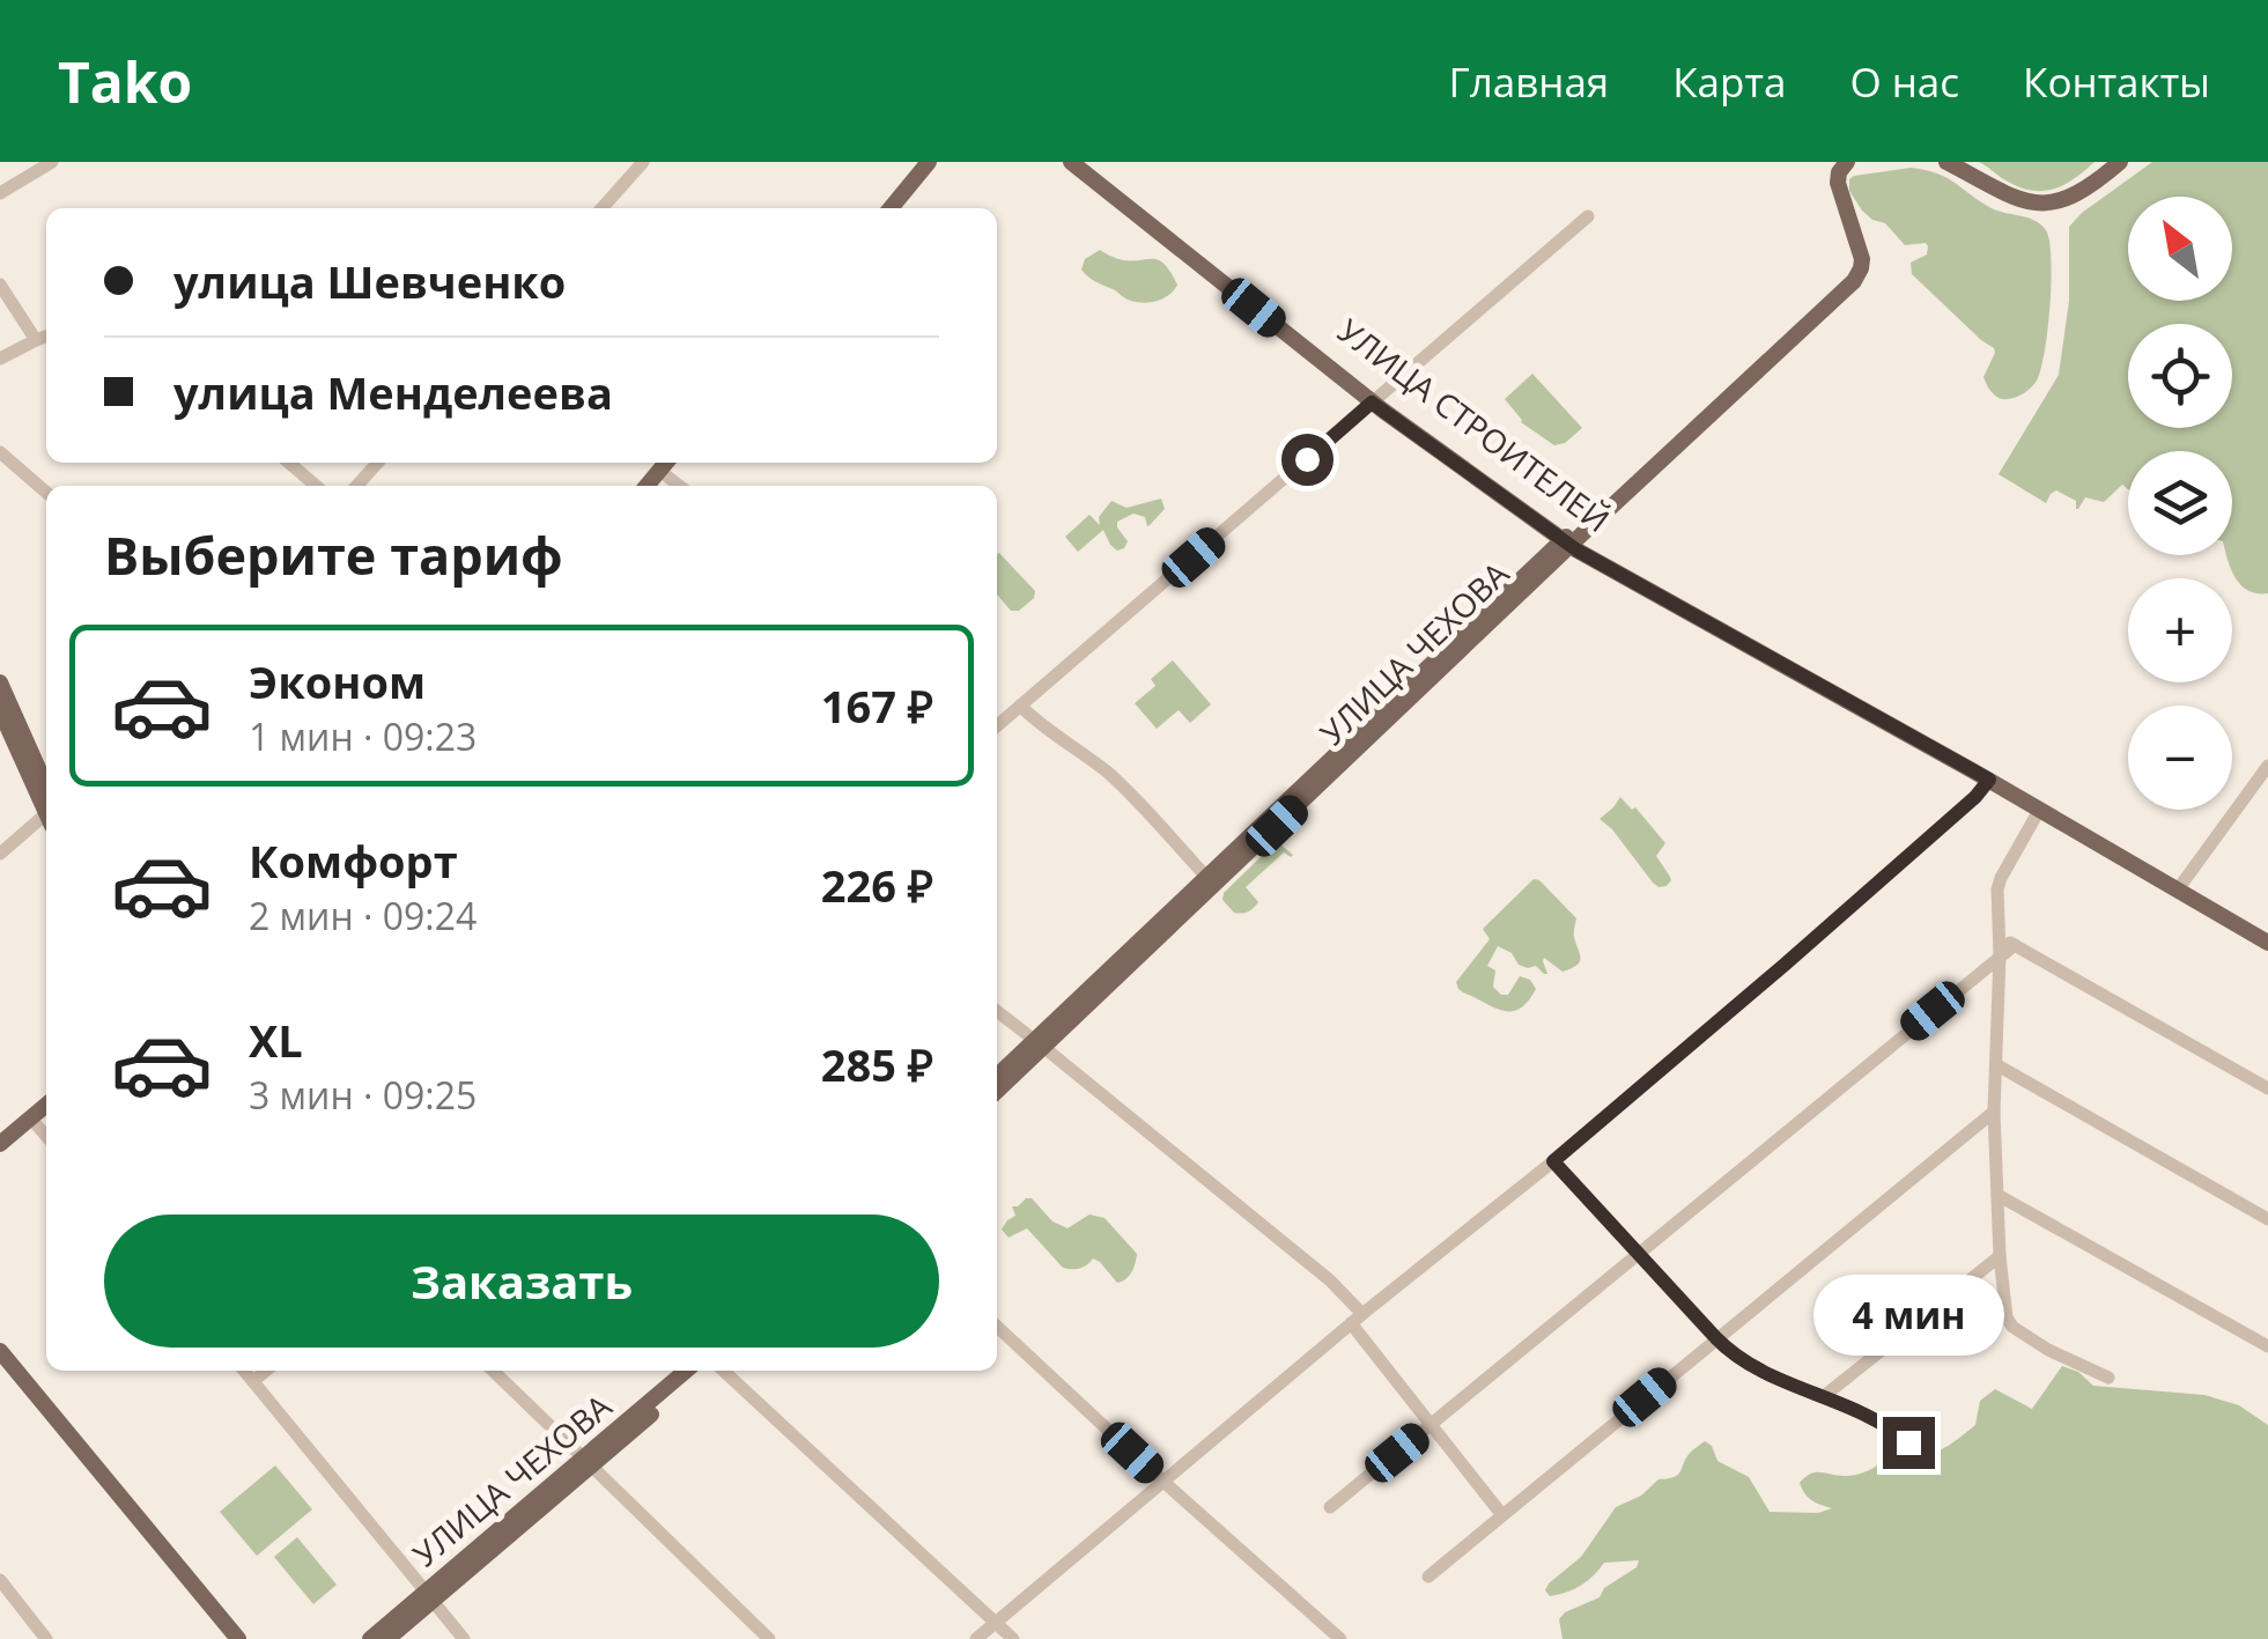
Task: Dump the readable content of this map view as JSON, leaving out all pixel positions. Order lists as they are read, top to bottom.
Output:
{
  "streets": {
    "main road": ["УЛИЦА СТРОИТЕЛЕЙ", "УЛИЦА ЧЕХОВА"]
  },
  "crossings": [
    ["УЛИЦА СТРОИТЕЛЕЙ", "УЛИЦА ЧЕХОВА"]
  ],
  "north": "top left",
  "page": {
    "header": "Tako",
    "nav": [
      "Главная",
      "Карта",
      "О нас",
      "Контакты"
    ],
    "map_buttons": ["+", "−"],
    "banner": ["улица Шевченко", "улица Менделеева"],
    "heading": "Выберите тариф",
    "list": [
      {
        "name": "Эконом",
        "note": "1 мин · 09:23",
        "value": "167 ₽"
      },
      {
        "name": "Комфорт",
        "note": "2 мин · 09:24",
        "value": "226 ₽"
      },
      {
        "name": "XL",
        "note": "3 мин · 09:25",
        "value": "285 ₽"
      }
    ],
    "buttons": "Заказать",
    "bubble": "4 мин"
  }
}
